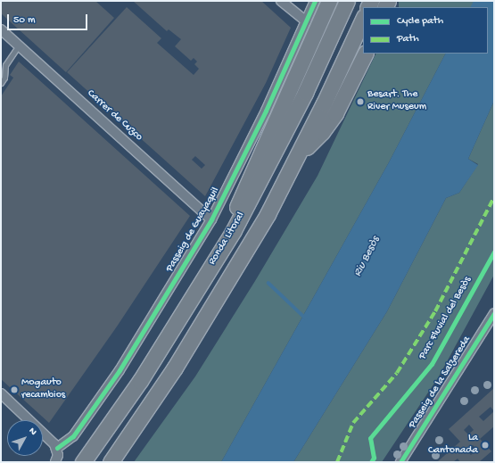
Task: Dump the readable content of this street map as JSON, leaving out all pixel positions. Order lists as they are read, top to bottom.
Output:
{
  "streets": {
    "highway": ["Ronda Litoral"],
    "street": ["Carrer de Cuzco", "Passeig de Guayaquil", "Passeig de la Salzereda"],
    "cycle path": ["Parc Fluvial del Besòs"]
  },
  "crossings": [
    ["Carrer de Cuzco", "Passeig de Guayaquil"]
  ],
  "water": ["Riu Besòs"],
  "places": ["Besart. The River Museum", "Mogauto recambios", "La Cantonada"],
  "legend": ["Cycle path", "Path"],
  "scale_bar": "50 m",
  "north": "top right"
}
